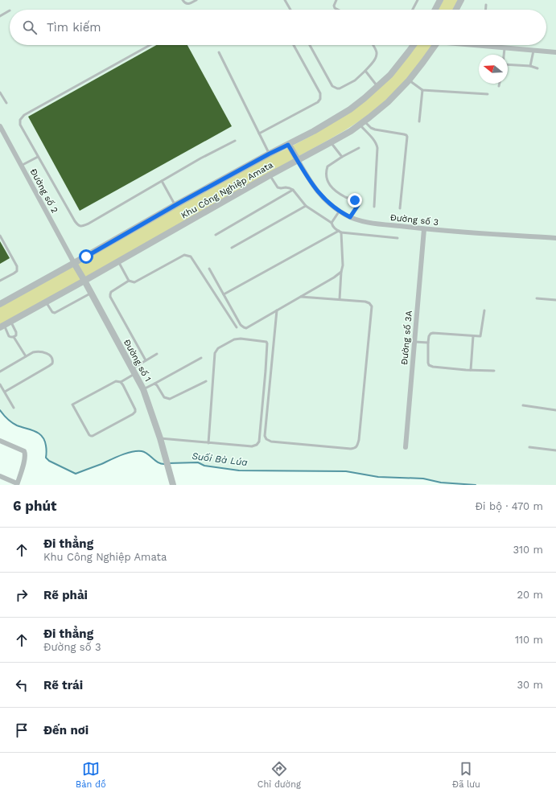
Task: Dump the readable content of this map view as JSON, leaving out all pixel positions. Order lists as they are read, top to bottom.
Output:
{
  "streets": {
    "street": [
      "Khu Công Nghiệp Amata",
      "Đường số 2",
      "Đường số 3",
      "Đường số 3A",
      "Đường số 1"
    ]
  },
  "crossings": [
    ["Khu Công Nghiệp Amata", "Đường số 2"],
    ["Khu Công Nghiệp Amata", "Đường số 3"],
    ["Khu Công Nghiệp Amata", "Đường số 1"],
    ["Đường số 2", "Đường số 1"],
    ["Đường số 3", "Đường số 3A"]
  ],
  "water": ["Suối Bà Lúa"],
  "north": "left",
  "page": {
    "search": "Tìm kiếm",
    "heading": ["6 phút", "Đi bộ · 470 m"],
    "list": [
      ["Đi thẳng", "Khu Công Nghiệp Amata", "310 m"],
      ["Rẽ phải", "20 m"],
      ["Đi thẳng", "Đường số 3", "110 m"],
      ["Rẽ trái", "30 m"],
      "Đến nơi"
    ],
    "nav": ["Bản đồ", "Chỉ đường", "Đã lưu"]
  }
}
